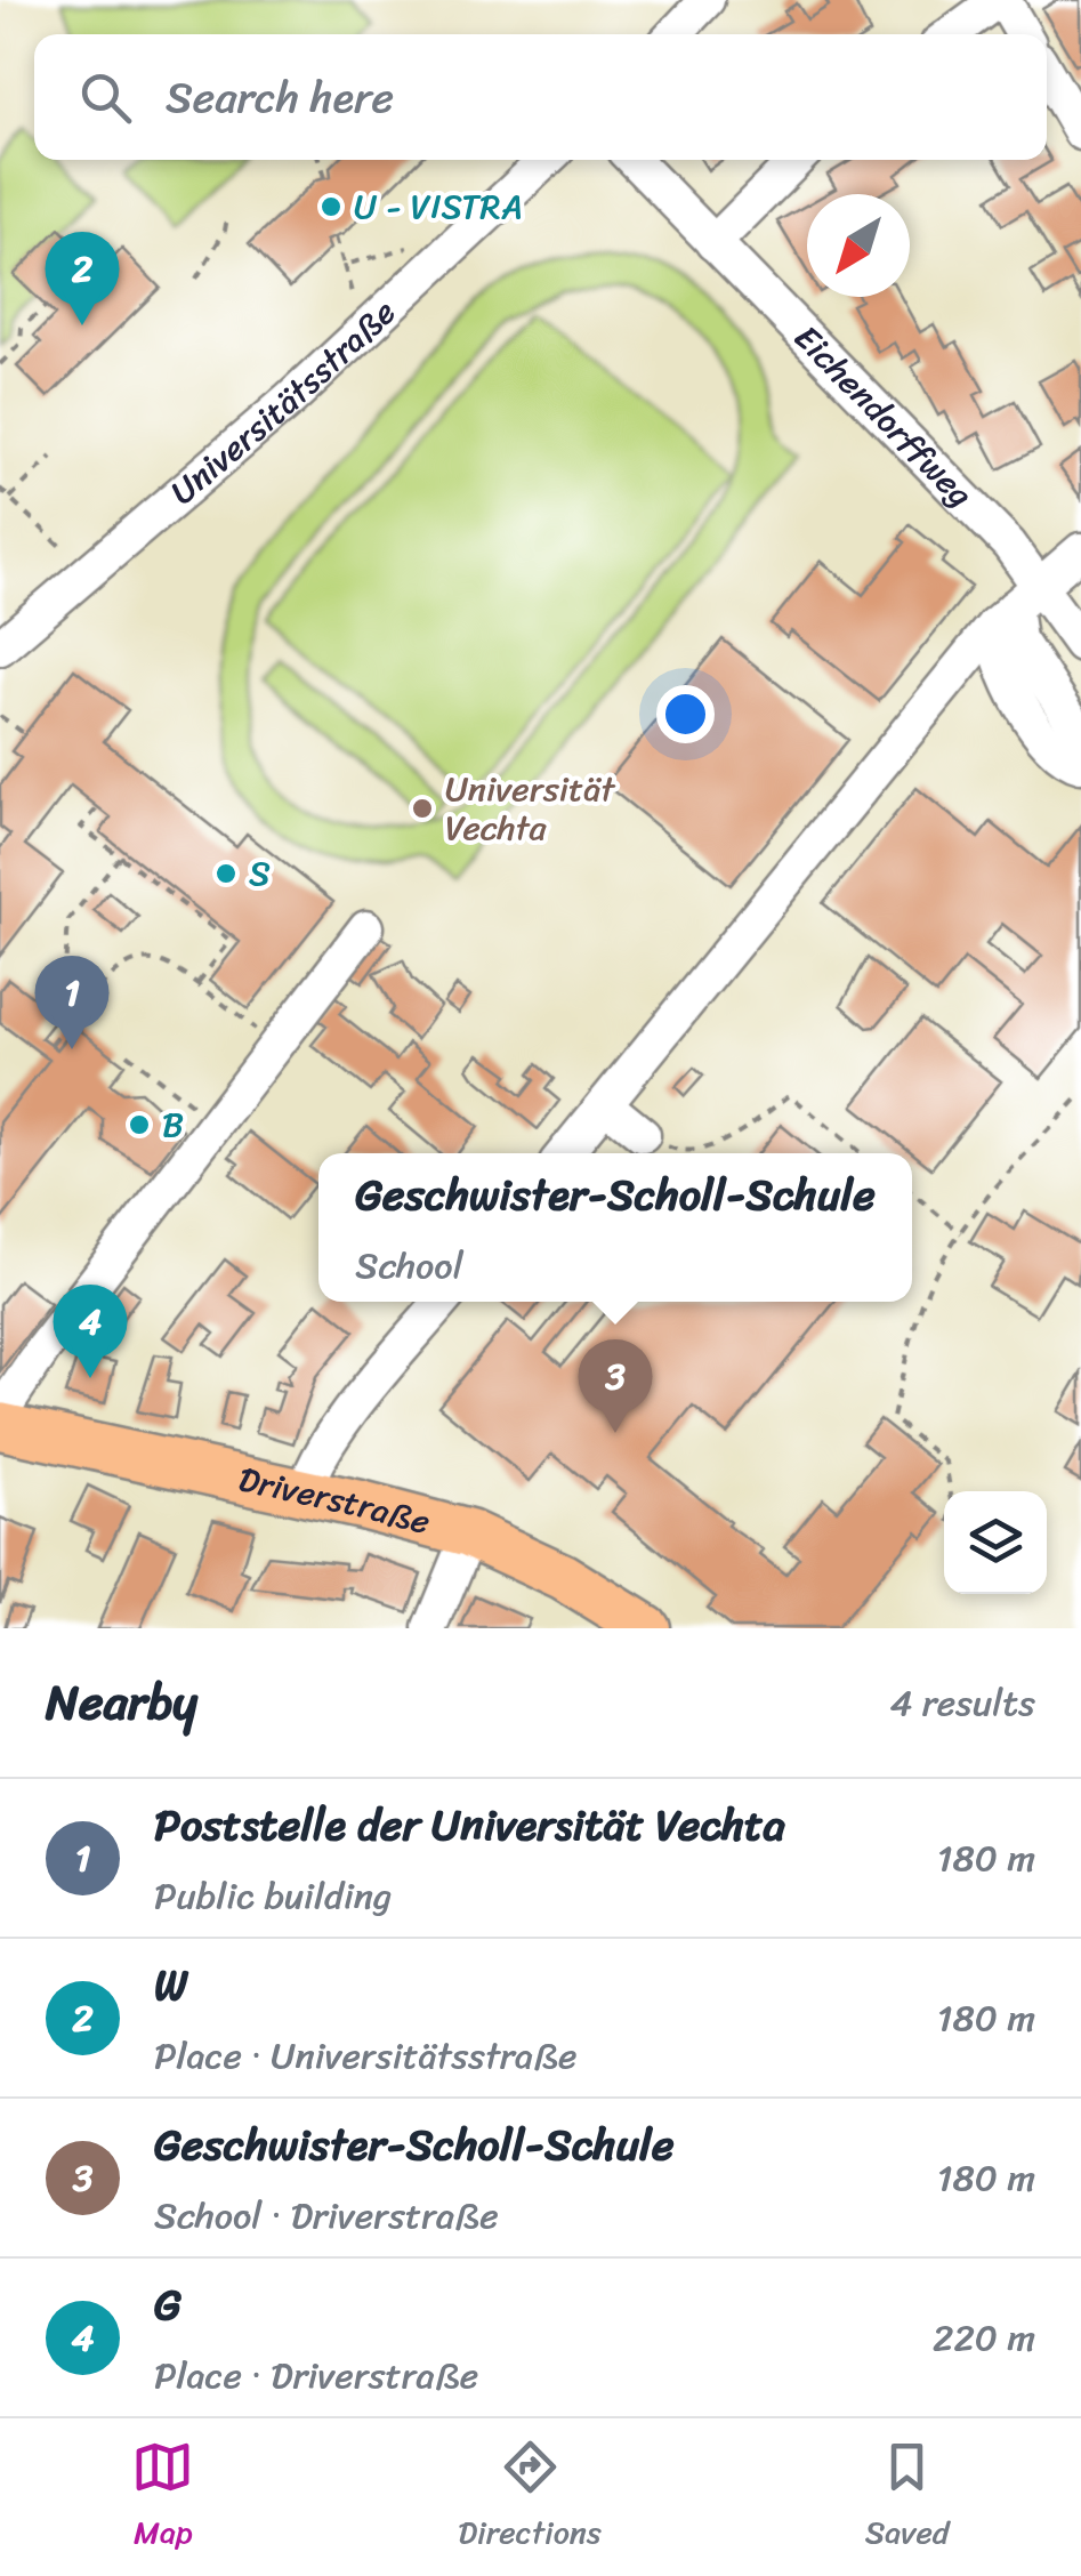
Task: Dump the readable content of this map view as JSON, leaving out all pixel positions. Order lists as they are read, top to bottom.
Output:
{
  "streets": {
    "main road": ["Driverstraße"],
    "street": ["Universitätsstraße", "Eichendorffweg"]
  },
  "places": [
    "U - VISTRA",
    "Universität Vechta",
    "S",
    "B"
  ],
  "north": "bottom left",
  "page": {
    "search": "Search here",
    "pins": [
      "2",
      "1",
      "4",
      "3"
    ],
    "popup": ["Geschwister-Scholl-Schule", "School"],
    "heading": ["Nearby", "4 results"],
    "list": [
      {
        "mark": "1",
        "name": "Poststelle der Universität Vechta",
        "note": "Public building",
        "value": "180 m"
      },
      {
        "mark": "2",
        "name": "W",
        "note": "Place · Universitätsstraße",
        "value": "180 m"
      },
      {
        "mark": "3",
        "name": "Geschwister-Scholl-Schule",
        "note": "School · Driverstraße",
        "value": "180 m"
      },
      {
        "mark": "4",
        "name": "G",
        "note": "Place · Driverstraße",
        "value": "220 m"
      }
    ],
    "nav": ["Map", "Directions", "Saved"]
  }
}
